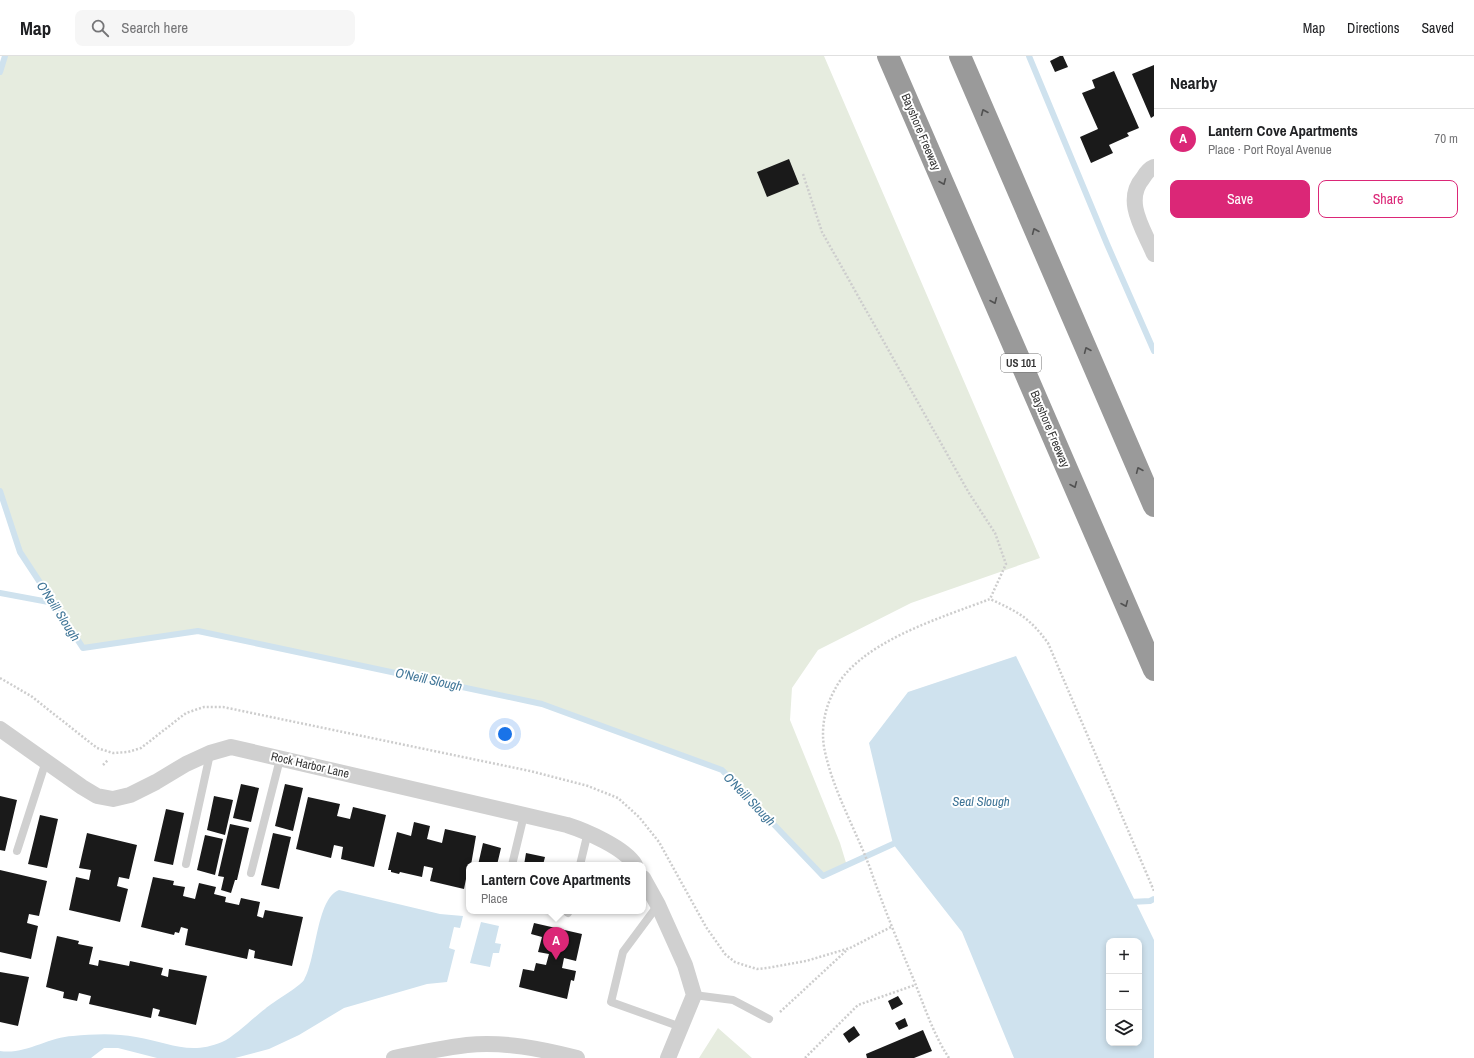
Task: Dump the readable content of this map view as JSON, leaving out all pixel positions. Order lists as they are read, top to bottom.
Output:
{
  "streets": {
    "highway": ["Bayshore Freeway", "US 101"],
    "street": ["Rock Harbor Lane"]
  },
  "water": ["O'Neill Slough", "Seal Slough"],
  "page": {
    "header": "Map",
    "search": "Search here",
    "nav": ["Map", "Directions", "Saved"],
    "heading": "Nearby",
    "list": [
      {
        "mark": "A",
        "name": "Lantern Cove Apartments",
        "note": "Place · Port Royal Avenue",
        "value": "70 m"
      }
    ],
    "buttons": ["Save", "Share"],
    "popup": ["Lantern Cove Apartments", "Place"],
    "pins": "A",
    "map_buttons": ["+", "−"]
  }
}
